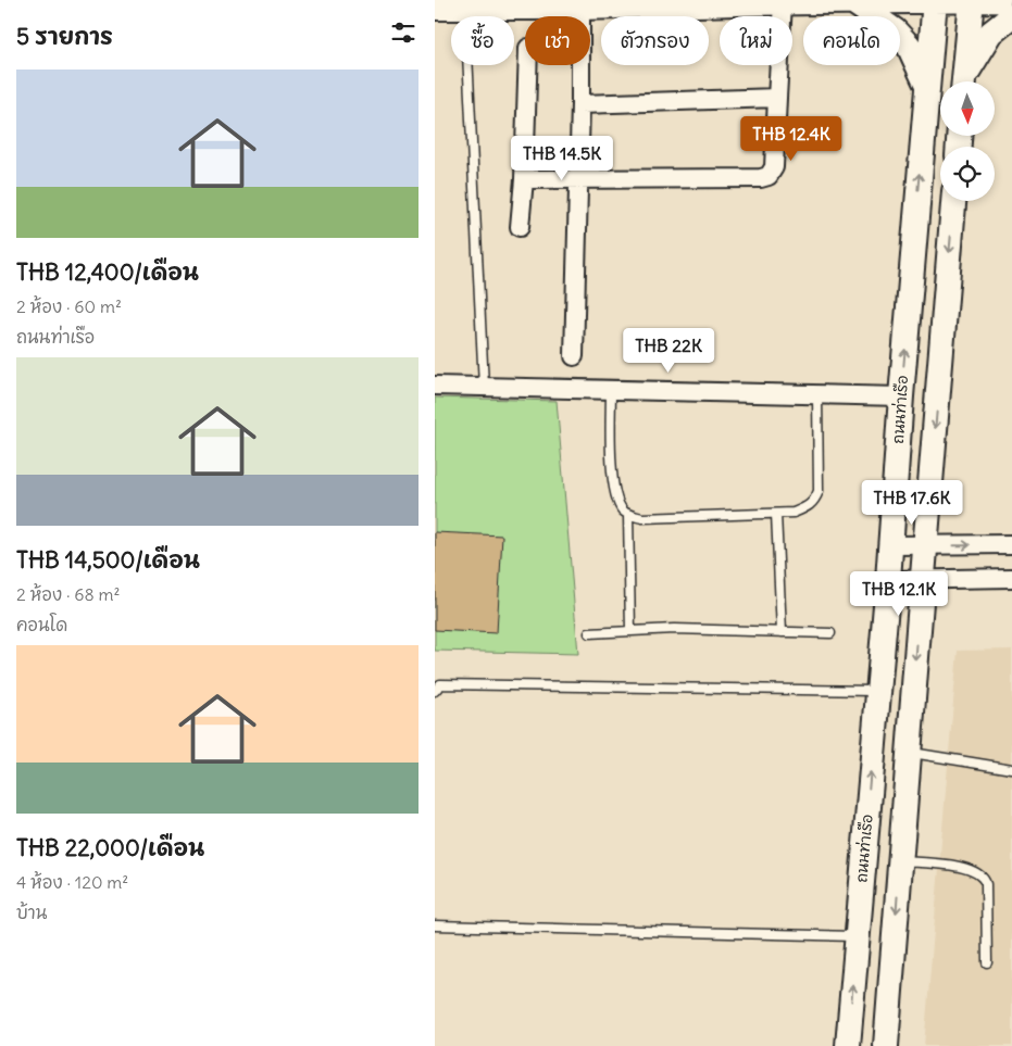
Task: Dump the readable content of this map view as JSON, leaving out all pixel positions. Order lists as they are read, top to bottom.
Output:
{
  "streets": {
    "street": ["ถนนท่าเรือ"]
  },
  "north": "bottom",
  "page": {
    "heading": "5 รายการ",
    "chip": [
      "ซื้อ",
      "เช่า",
      "ตัวกรอง",
      "ใหม่",
      "คอนโด"
    ],
    "list": [
      {
        "name": "THB 12,400/เดือน",
        "note": "2 ห้อง · 60 m² · ถนนท่าเรือ"
      },
      {
        "name": "THB 14,500/เดือน",
        "note": "2 ห้อง · 68 m² · คอนโด"
      },
      {
        "name": "THB 22,000/เดือน",
        "note": "4 ห้อง · 120 m² · บ้าน"
      }
    ],
    "price": [
      "THB 12.4K",
      "THB 14.5K",
      "THB 22K",
      "THB 17.6K",
      "THB 12.1K"
    ]
  }
}
